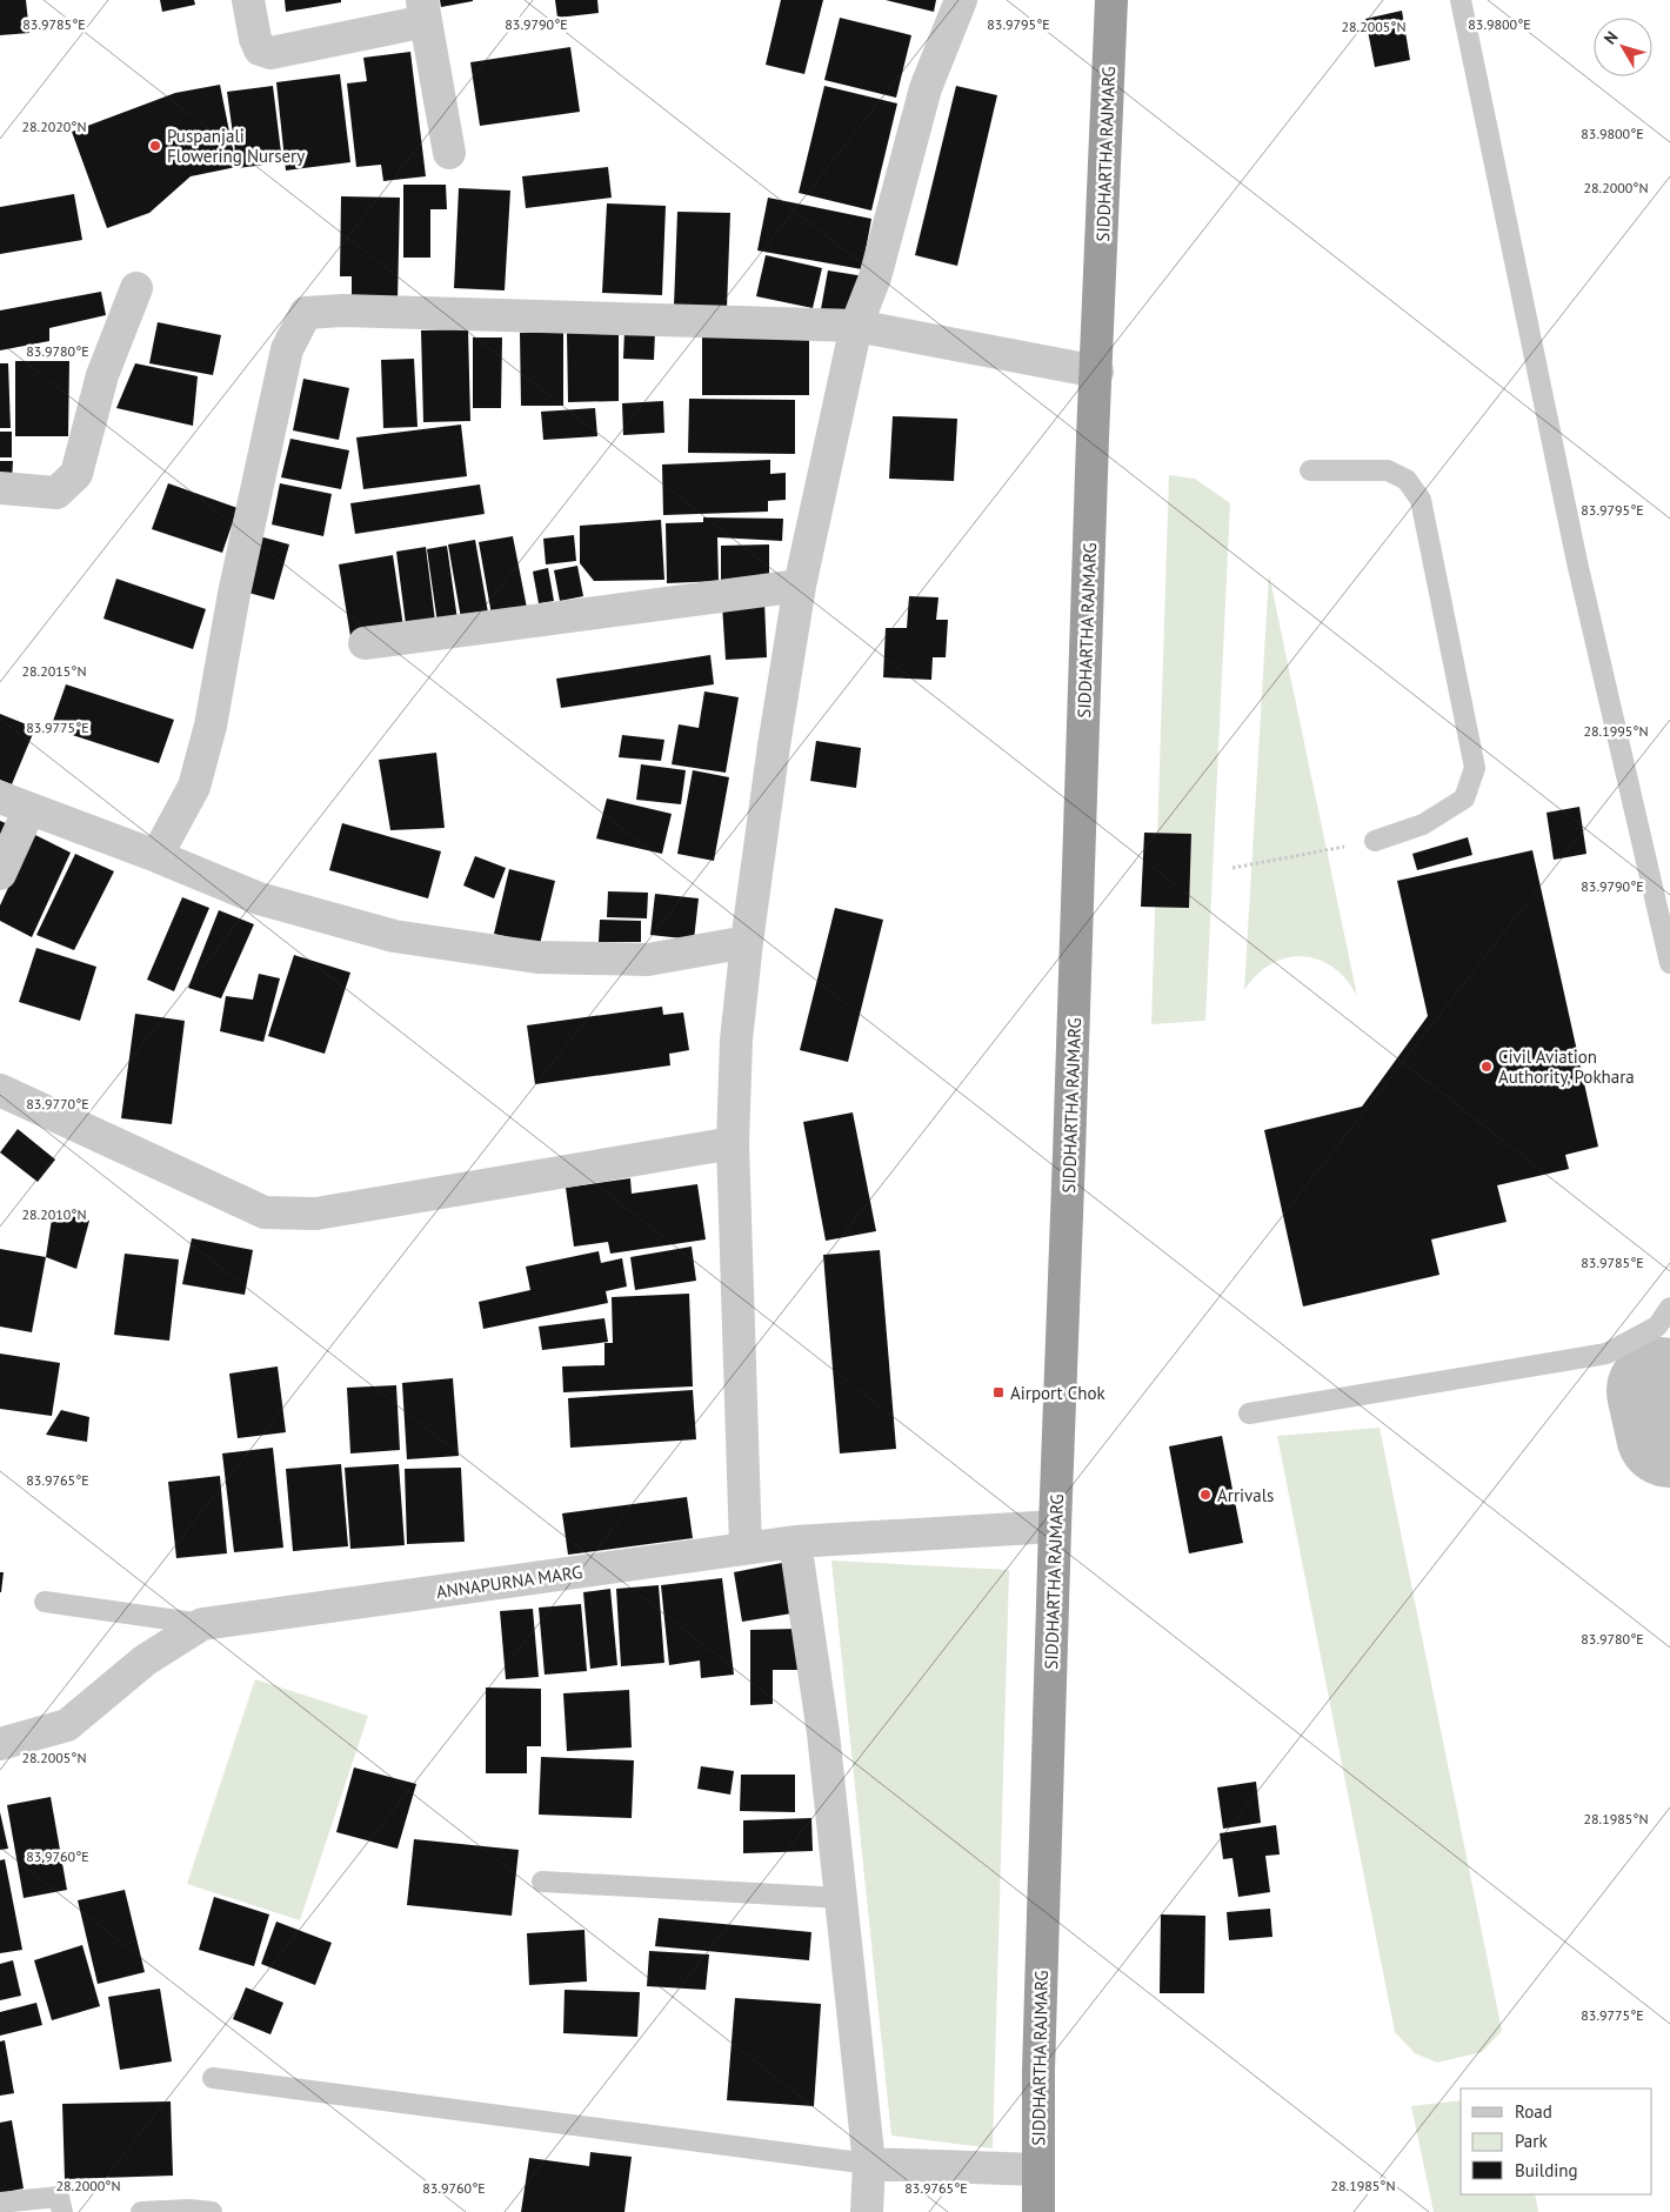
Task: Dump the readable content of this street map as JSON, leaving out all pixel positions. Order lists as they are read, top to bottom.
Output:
{
  "streets": {
    "highway": ["SIDDHARTHA RAJMARG"],
    "street": ["ANNAPURNA MARG"]
  },
  "crossings": [
    ["SIDDHARTHA RAJMARG", "ANNAPURNA MARG"]
  ],
  "places": {
    "other": ["Puspanjali Flowering Nursery", "Civil Aviation Authority, Pokhara", "Arrivals"],
    "transit": ["Airport Chok"]
  },
  "legend": ["Road", "Park", "Building"],
  "north": "top left",
  "coordinates": [
    "83.9790°E",
    "83.9795°E",
    "83.9785°E",
    "83.9800°E",
    "28.2005°N",
    "28.2020°N",
    "28.2000°N",
    "83.9780°E",
    "28.2015°N",
    "83.9775°E",
    "28.1995°N",
    "83.9770°E",
    "28.2010°N",
    "83.9765°E",
    "28.1985°N",
    "83.9760°E"
  ]
}
